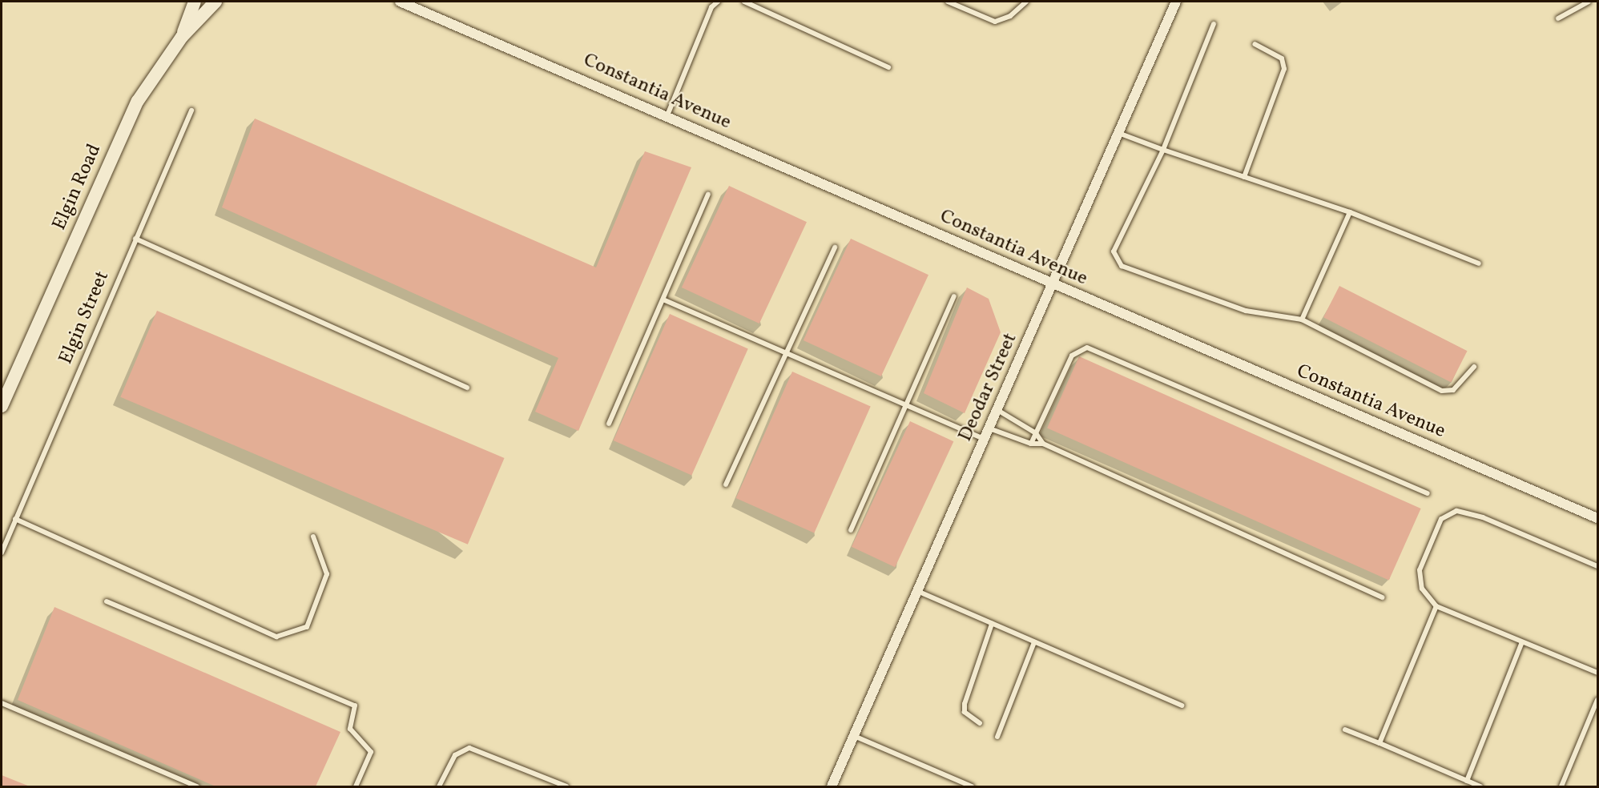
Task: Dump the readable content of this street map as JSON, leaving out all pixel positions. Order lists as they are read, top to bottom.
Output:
{
  "streets": {
    "street": ["Constantia Avenue", "Elgin Road", "Deodar Street"],
    "lane": ["Elgin Street"]
  },
  "crossings": [
    ["Constantia Avenue", "Deodar Street"]
  ]
}
